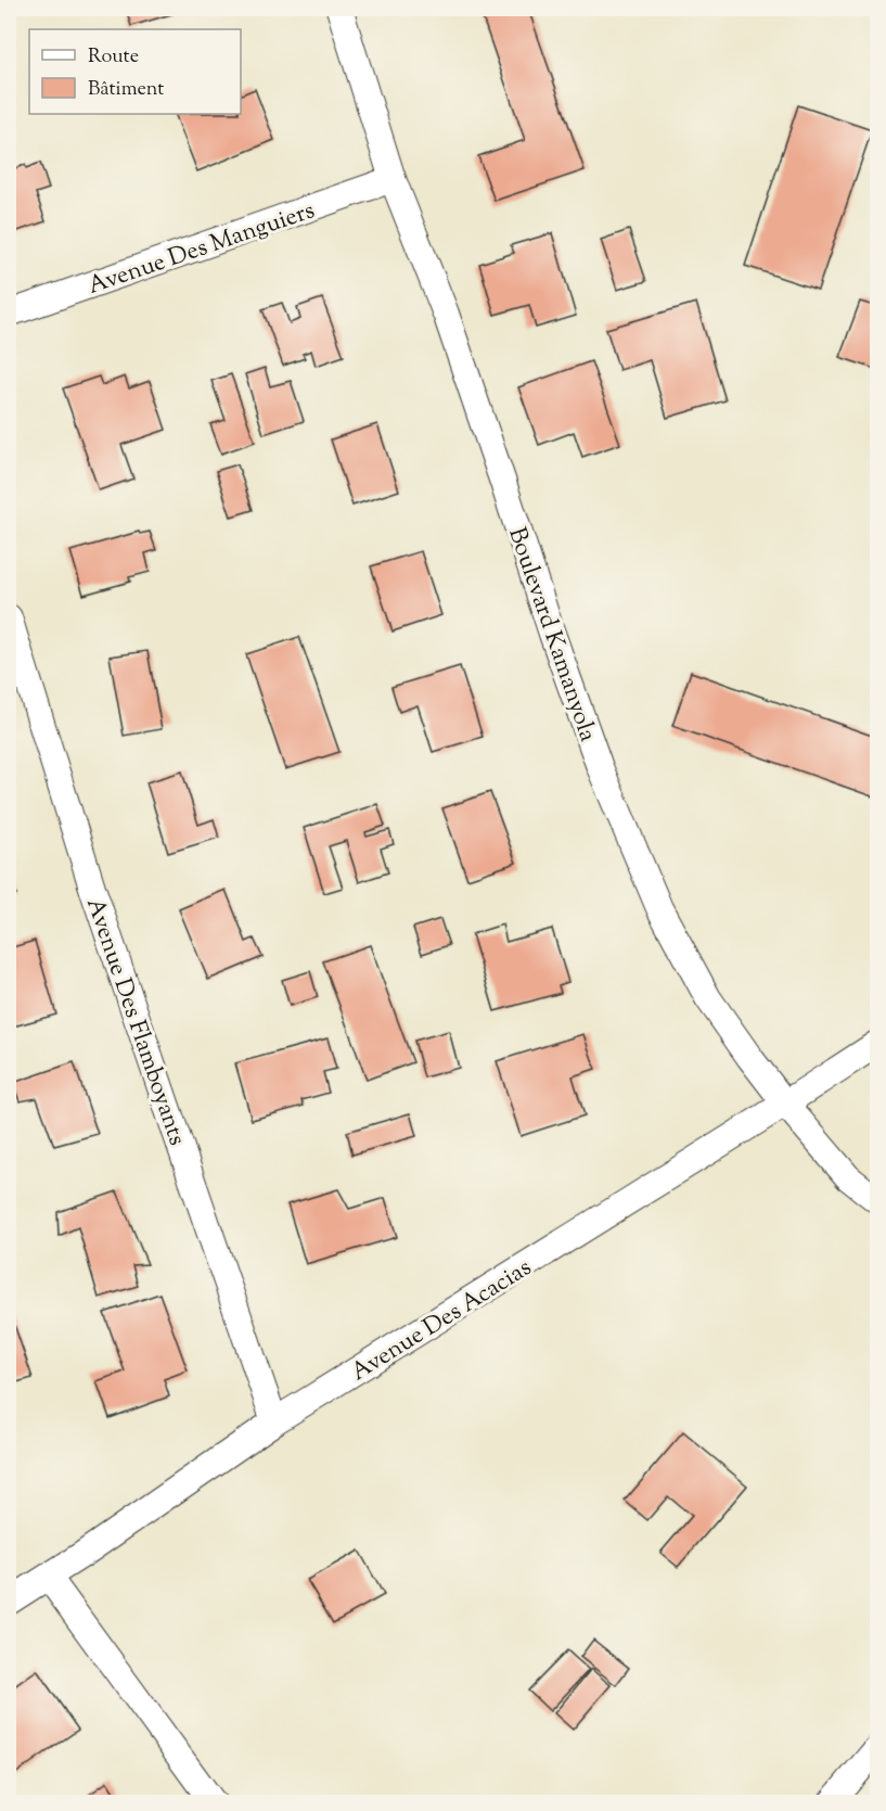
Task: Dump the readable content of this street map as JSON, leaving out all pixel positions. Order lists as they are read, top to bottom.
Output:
{
  "streets": {
    "street": [
      "Avenue Des Manguiers",
      "Boulevard Kamanyola",
      "Avenue Des Flamboyants",
      "Avenue Des Acacias"
    ]
  },
  "crossings": [
    ["Avenue Des Manguiers", "Boulevard Kamanyola"],
    ["Boulevard Kamanyola", "Avenue Des Acacias"],
    ["Avenue Des Flamboyants", "Avenue Des Acacias"]
  ],
  "legend": ["Route", "Bâtiment"]
}
